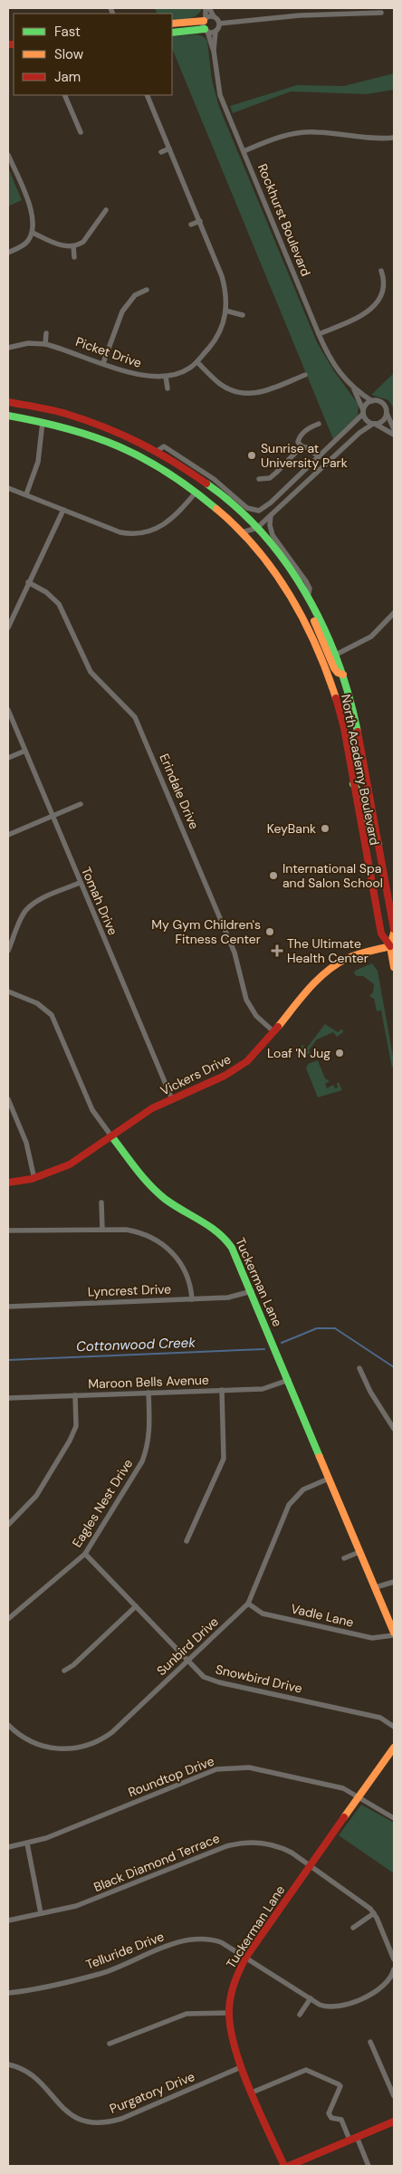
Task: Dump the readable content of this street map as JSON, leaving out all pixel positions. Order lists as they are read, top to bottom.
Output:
{
  "streets": {
    "main road": ["North Academy Boulevard", "Vickers Drive", "Tuckerman Lane"],
    "street": [
      "Rockhurst Boulevard",
      "Picket Drive",
      "Erindale Drive",
      "Tomah Drive",
      "Lyncrest Drive",
      "Maroon Bells Avenue",
      "Eagles Nest Drive",
      "Vadle Lane",
      "Sunbird Drive",
      "Snowbird Drive",
      "Roundtop Drive",
      "Black Diamond Terrace",
      "Telluride Drive",
      "Purgatory Drive"
    ]
  },
  "crossings": [
    ["North Academy Boulevard", "Vickers Drive"],
    ["Erindale Drive", "Vickers Drive"],
    ["Tomah Drive", "Vickers Drive"],
    ["Vickers Drive", "Tuckerman Lane"],
    ["Tuckerman Lane", "Lyncrest Drive"],
    ["Tuckerman Lane", "Maroon Bells Avenue"],
    ["Tuckerman Lane", "Vadle Lane"],
    ["Tuckerman Lane", "Sunbird Drive"],
    ["Tuckerman Lane", "Roundtop Drive"],
    ["Tuckerman Lane", "Black Diamond Terrace"],
    ["Tuckerman Lane", "Telluride Drive"],
    ["Tuckerman Lane", "Purgatory Drive"],
    ["Maroon Bells Avenue", "Eagles Nest Drive"],
    ["Eagles Nest Drive", "Snowbird Drive"],
    ["Vadle Lane", "Sunbird Drive"],
    ["Sunbird Drive", "Snowbird Drive"]
  ],
  "water": ["Cottonwood Creek"],
  "places": {
    "other": [
      "Sunrise at University Park",
      "KeyBank",
      "International Spa and Salon School",
      "My Gym Children's Fitness Center",
      "Loaf 'N Jug"
    ],
    "health": ["The Ultimate Health Center"]
  },
  "legend": ["Fast", "Slow", "Jam"]
}
